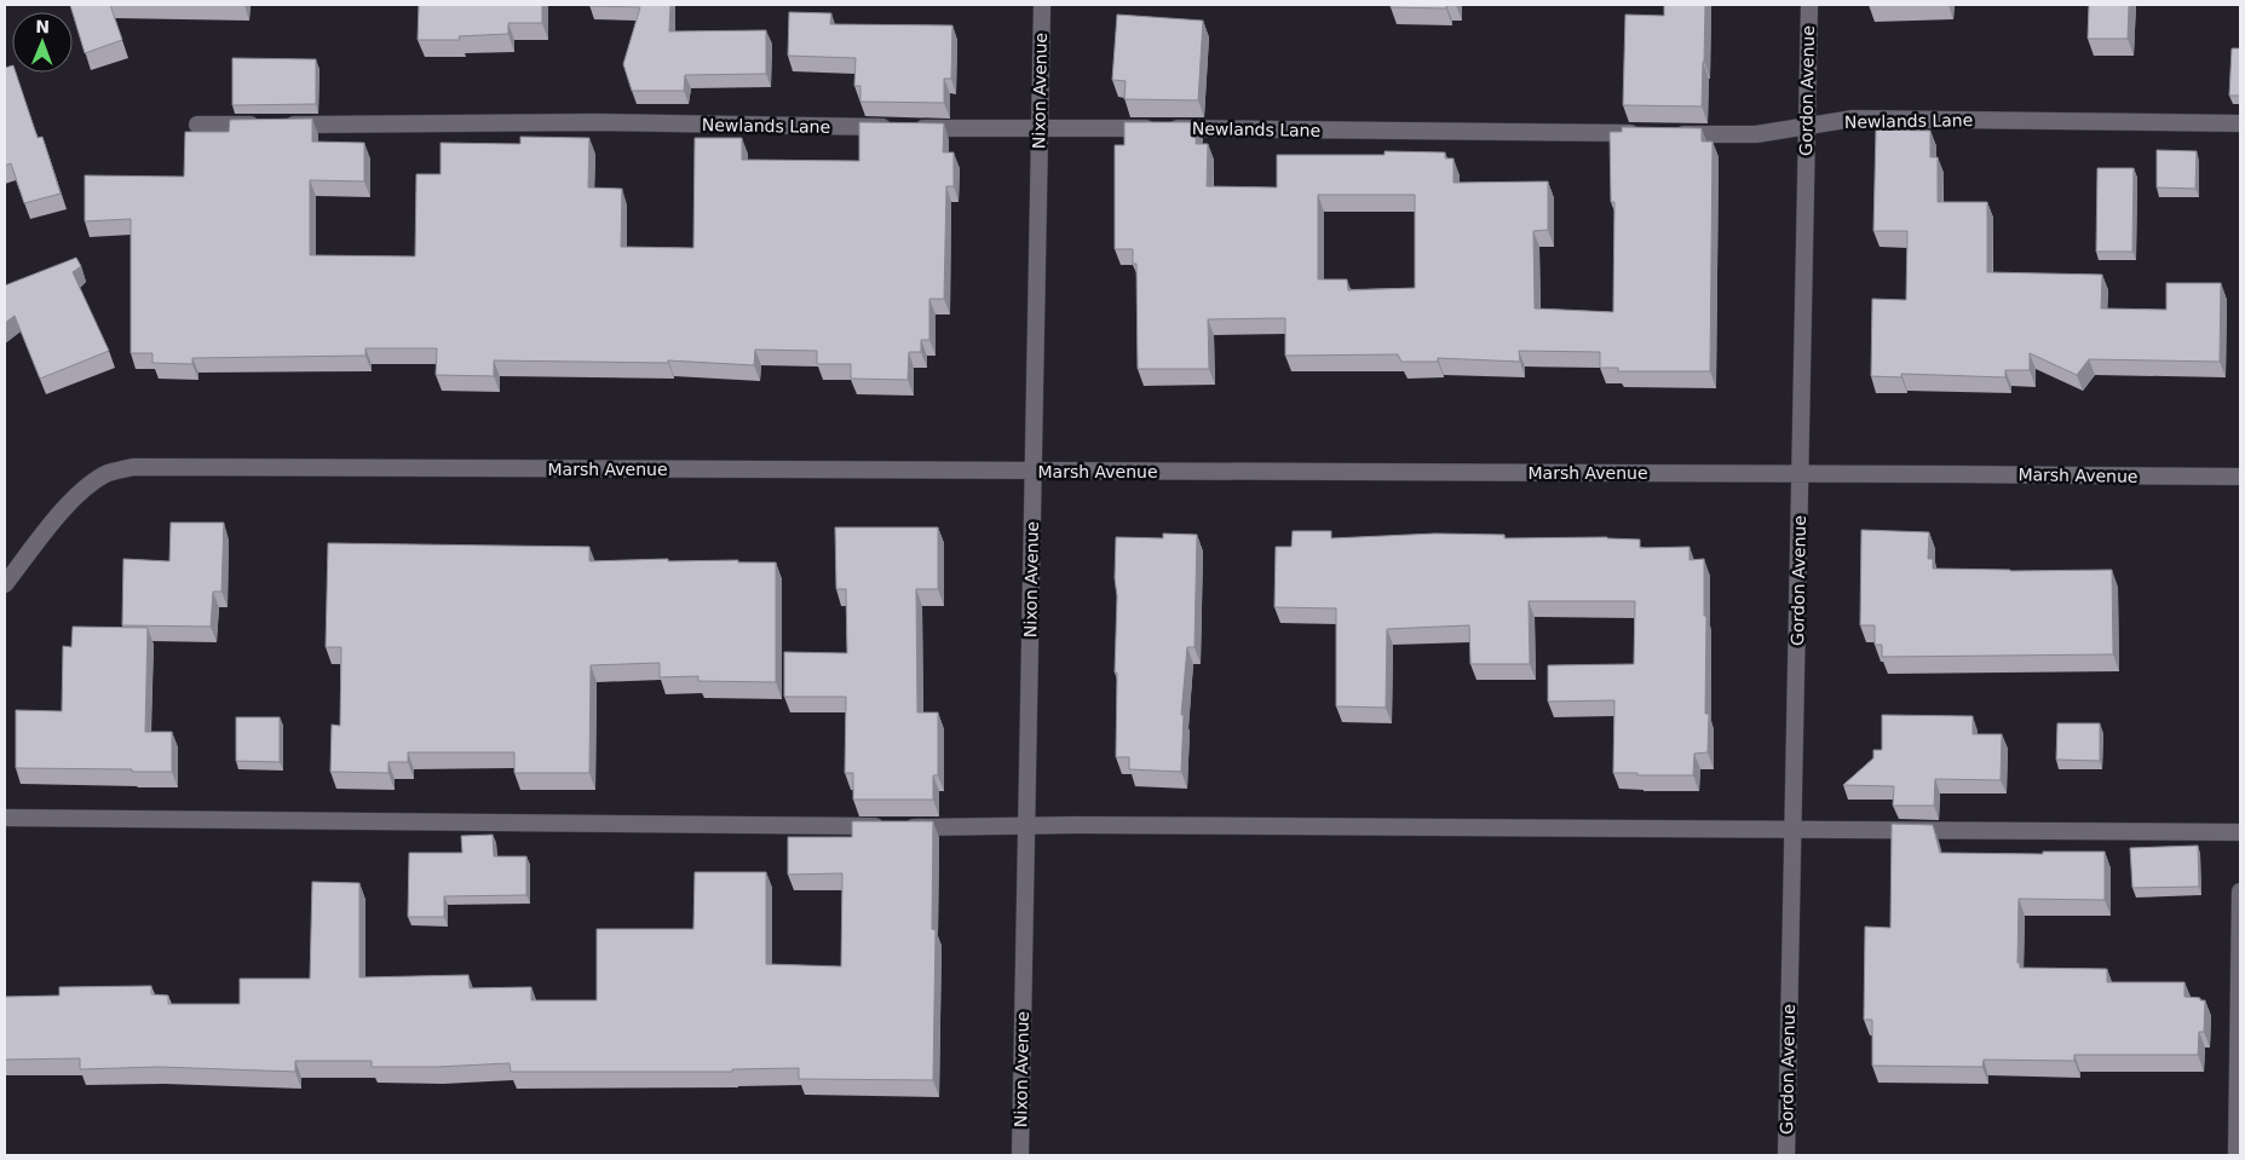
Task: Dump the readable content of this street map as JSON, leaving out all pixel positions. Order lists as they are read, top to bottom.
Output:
{
  "streets": {
    "street": [
      "Nixon Avenue",
      "Gordon Avenue",
      "Newlands Lane",
      "Marsh Avenue"
    ]
  },
  "crossings": [
    ["Nixon Avenue", "Newlands Lane"],
    ["Nixon Avenue", "Marsh Avenue"],
    ["Gordon Avenue", "Newlands Lane"],
    ["Gordon Avenue", "Marsh Avenue"]
  ],
  "north": "top"
}
